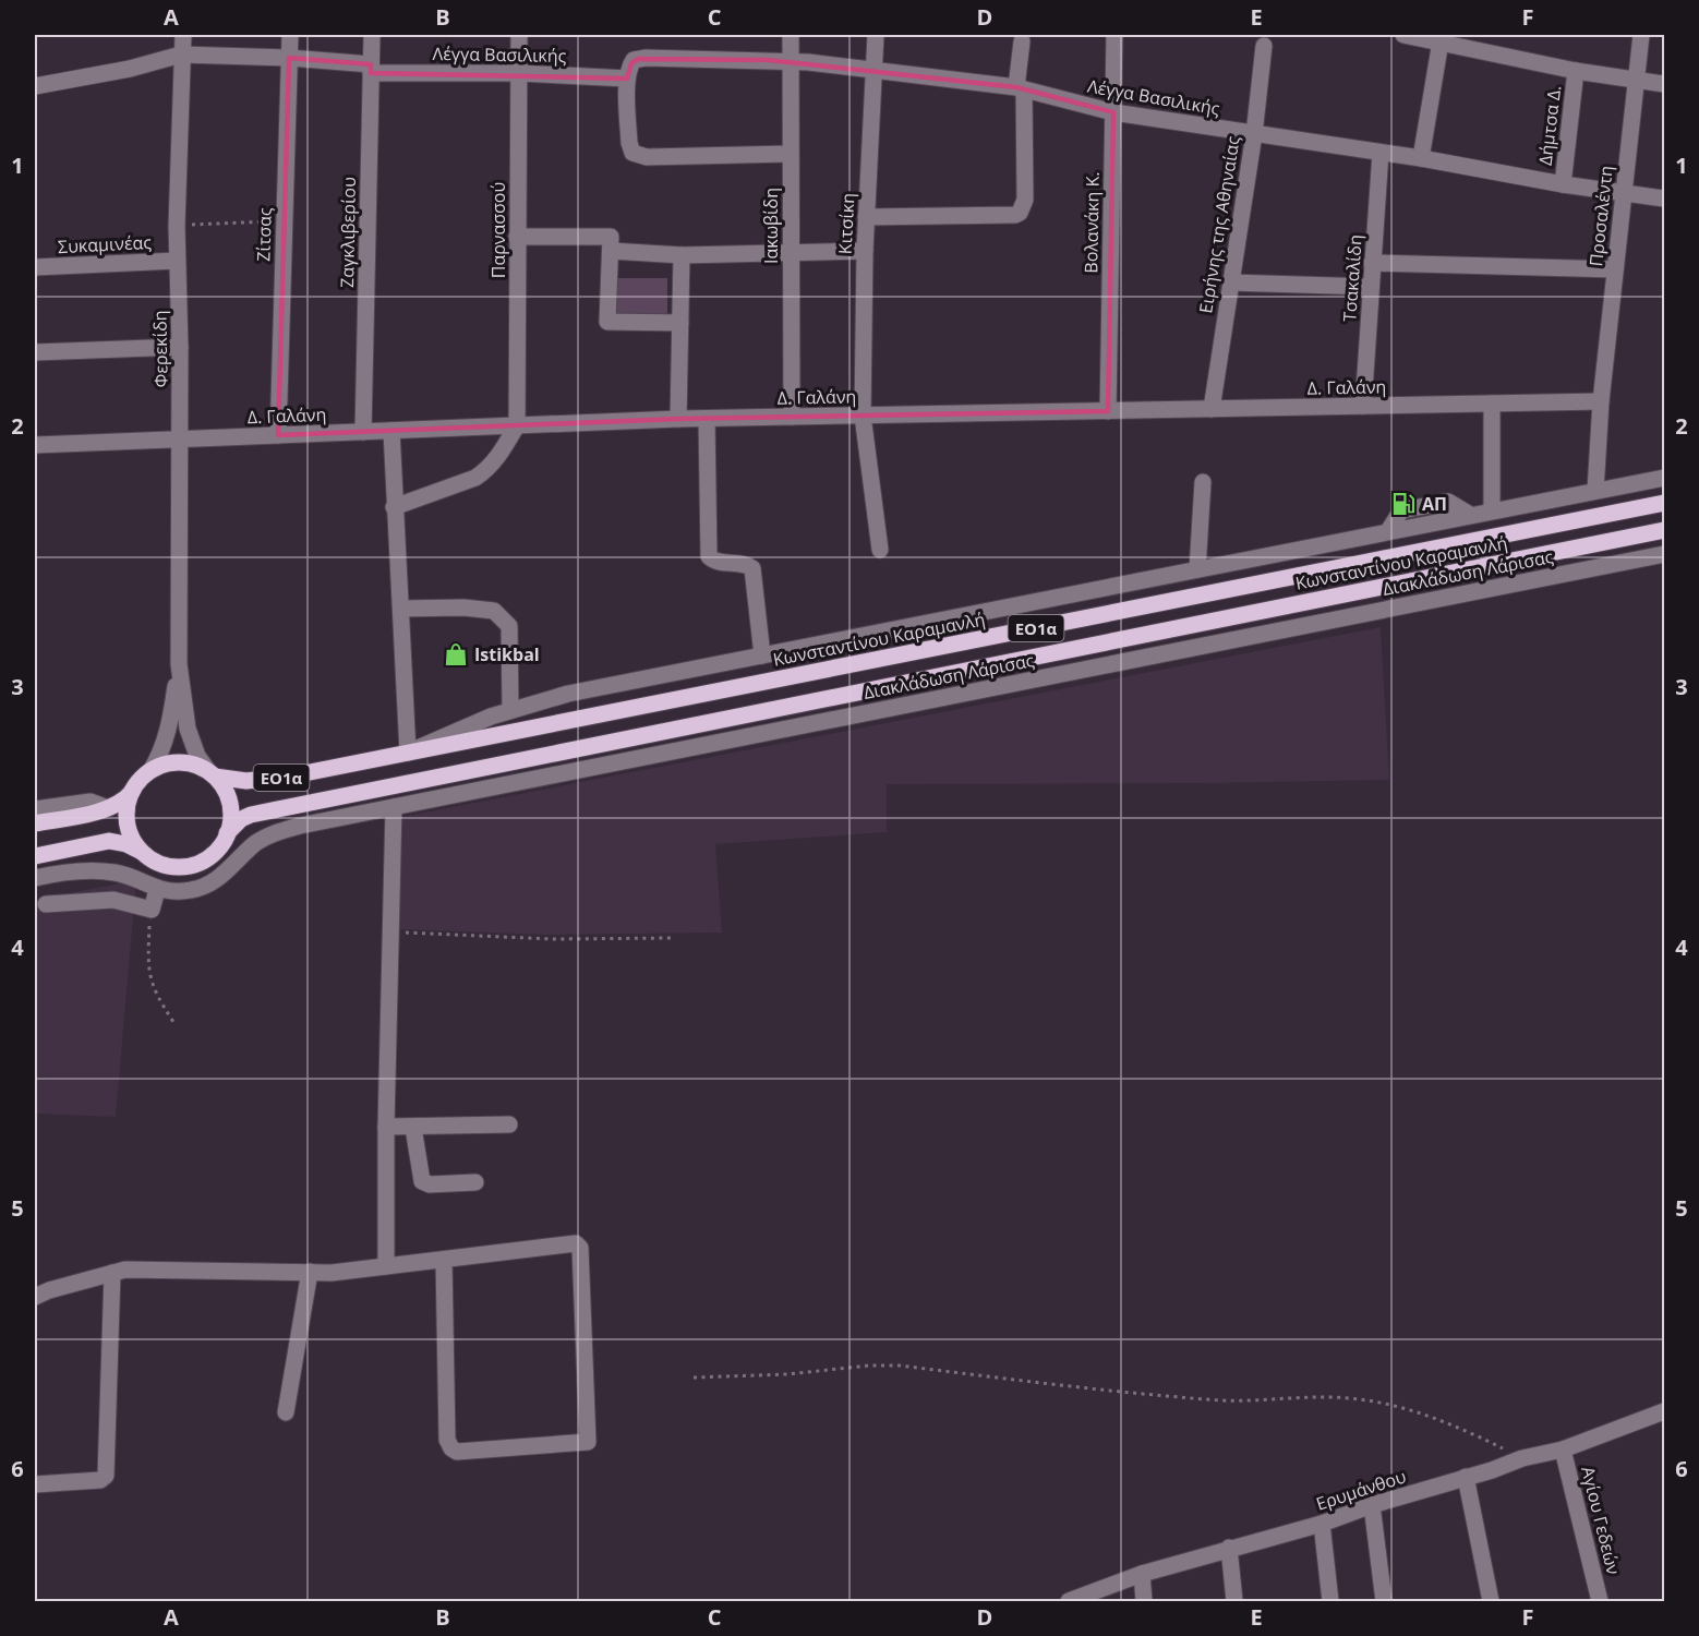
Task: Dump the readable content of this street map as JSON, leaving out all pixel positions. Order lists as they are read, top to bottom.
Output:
{
  "streets": {
    "main road": ["Κωνσταντίνου Καραμανλή", "ΕΟ1α"],
    "street": [
      "Λέγγα Βασιλικής",
      "Δήμτσα Δ.",
      "Προσαλέντη",
      "Βολανάκη Κ.",
      "Κιτσίκη",
      "Ειρήνης της Αθηναίας",
      "Ιακωβίδη",
      "Παρνασσού",
      "Ζαγκλιβερίου",
      "Ζίτσας",
      "Συκαμινέας",
      "Τσακαλίδη",
      "Φερεκίδη",
      "Δ. Γαλάνη",
      "Διακλάδωση Λάρισας",
      "Ερυμάνθου",
      "Αγίου Γεδεών"
    ]
  },
  "crossings": [
    ["Λέγγα Βασιλικής", "Δήμτσα Δ."],
    ["Λέγγα Βασιλικής", "Προσαλέντη"],
    ["Λέγγα Βασιλικής", "Βολανάκη Κ."],
    ["Λέγγα Βασιλικής", "Κιτσίκη"],
    ["Λέγγα Βασιλικής", "Ειρήνης της Αθηναίας"],
    ["Λέγγα Βασιλικής", "Ιακωβίδη"],
    ["Λέγγα Βασιλικής", "Παρνασσού"],
    ["Λέγγα Βασιλικής", "Ζαγκλιβερίου"],
    ["Λέγγα Βασιλικής", "Ζίτσας"],
    ["Λέγγα Βασιλικής", "Τσακαλίδη"],
    ["Λέγγα Βασιλικής", "Φερεκίδη"],
    ["Δήμτσα Δ.", "Προσαλέντη"],
    ["Προσαλέντη", "Δ. Γαλάνη"],
    ["Βολανάκη Κ.", "Δ. Γαλάνη"],
    ["Κιτσίκη", "Δ. Γαλάνη"],
    ["Ειρήνης της Αθηναίας", "Δ. Γαλάνη"],
    ["Ιακωβίδη", "Δ. Γαλάνη"],
    ["Παρνασσού", "Δ. Γαλάνη"],
    ["Ζαγκλιβερίου", "Δ. Γαλάνη"],
    ["Ζίτσας", "Δ. Γαλάνη"],
    ["Συκαμινέας", "Φερεκίδη"],
    ["Τσακαλίδη", "Δ. Γαλάνη"],
    ["Φερεκίδη", "Δ. Γαλάνη"],
    ["Φερεκίδη", "Κωνσταντίνου Καραμανλή"],
    ["Φερεκίδη", "ΕΟ1α"],
    ["Κωνσταντίνου Καραμανλή", "ΕΟ1α"],
    ["Ερυμάνθου", "Αγίου Γεδεών"]
  ],
  "places": {
    "fuel station": ["ΑΠ"],
    "shop": ["Istikbal"]
  },
  "grid": {
    "columns": [
      "A",
      "B",
      "C",
      "D",
      "E",
      "F"
    ],
    "rows": [
      "1",
      "2",
      "3",
      "4",
      "5",
      "6"
    ]
  }
}
